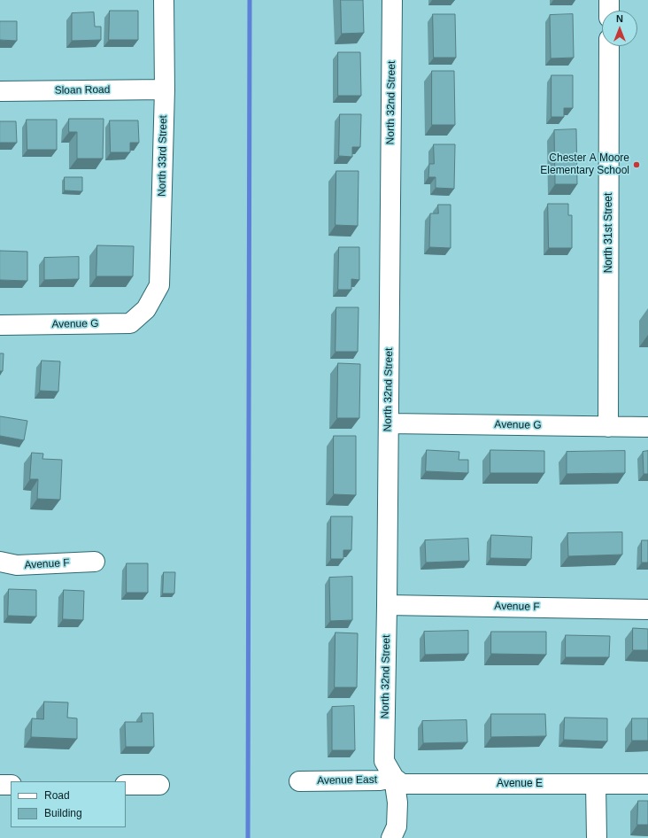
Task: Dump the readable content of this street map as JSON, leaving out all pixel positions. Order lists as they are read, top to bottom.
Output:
{
  "streets": {
    "street": [
      "Sloan Road",
      "North 32nd Street",
      "North 33rd Street",
      "North 31st Street",
      "Avenue G",
      "Avenue F",
      "Avenue East",
      "Avenue E"
    ]
  },
  "crossings": [
    ["Sloan Road", "North 33rd Street"],
    ["North 32nd Street", "Avenue G"],
    ["North 32nd Street", "Avenue F"],
    ["North 32nd Street", "Avenue East"],
    ["North 32nd Street", "Avenue E"],
    ["North 33rd Street", "Avenue G"],
    ["North 31st Street", "Avenue G"],
    ["Avenue East", "Avenue E"]
  ],
  "places": ["Chester A Moore Elementary School"],
  "legend": ["Road", "Building"],
  "north": "top"
}
